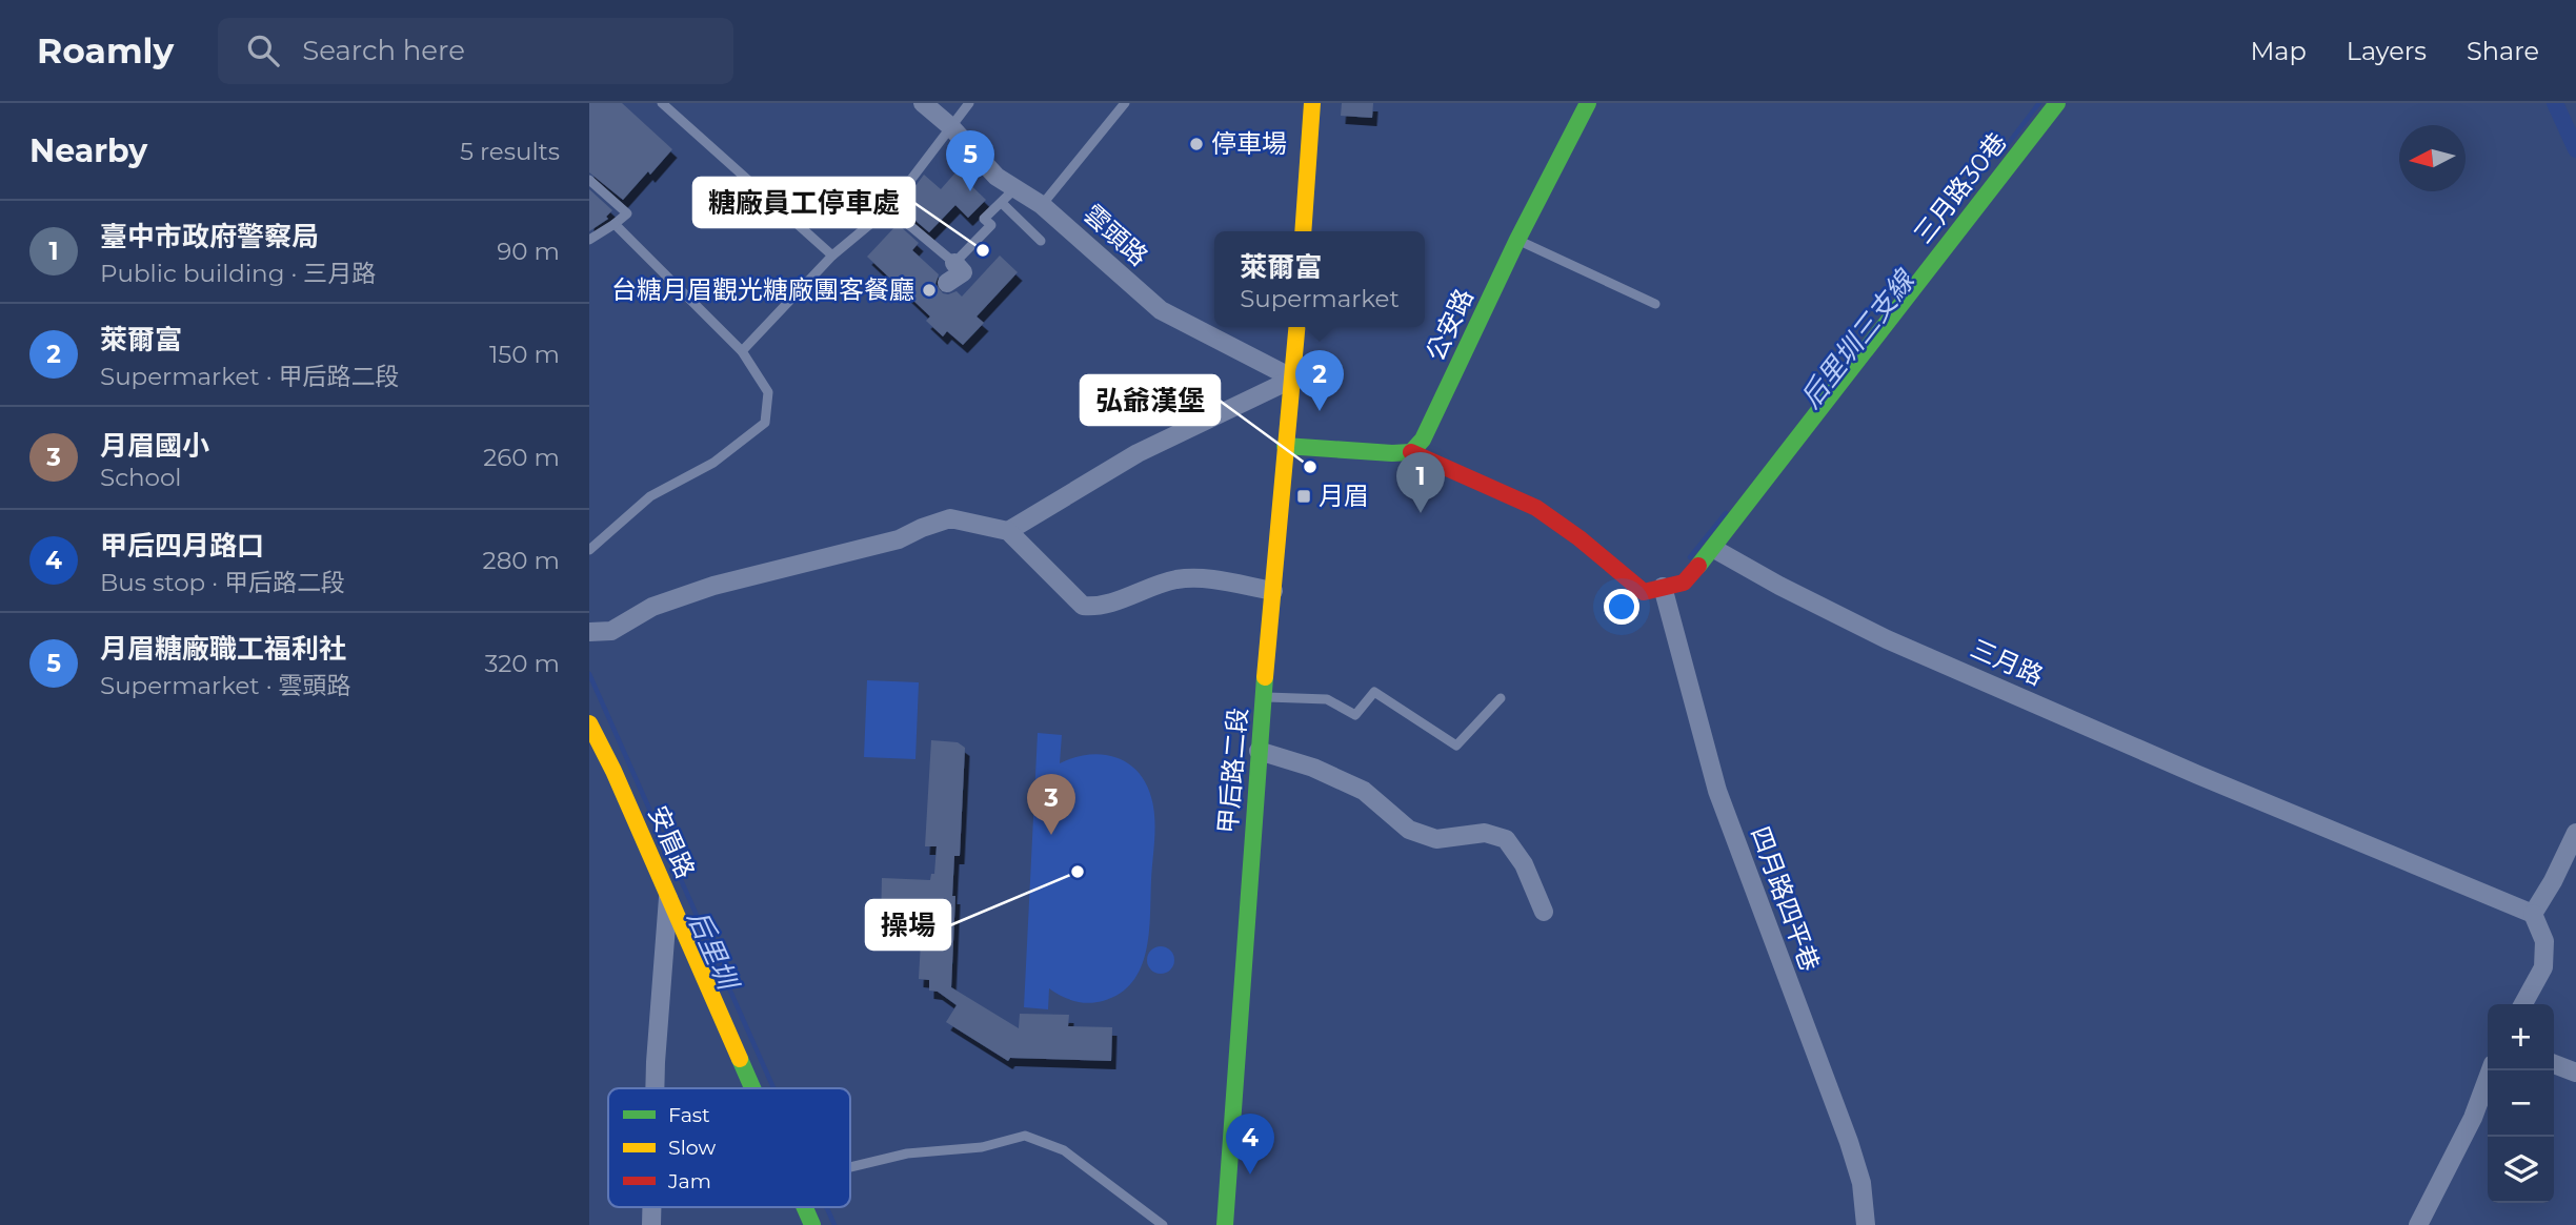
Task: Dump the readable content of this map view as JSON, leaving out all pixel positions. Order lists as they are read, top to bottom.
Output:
{
  "streets": {
    "main road": [
      "三月路30巷",
      "公安路",
      "甲后路二段",
      "安眉路"
    ],
    "street": ["雲頭路", "三月路", "四月路四平巷"]
  },
  "crossings": [
    ["三月路30巷", "三月路"],
    ["雲頭路", "甲后路二段"]
  ],
  "water": ["后里圳三支線", "后里圳"],
  "places": {
    "other": [
      "停車場",
      "糖廠員工停車處",
      "台糖月眉觀光糖廠團客餐廳",
      "弘爺漢堡",
      "操場"
    ],
    "transit": ["月眉"]
  },
  "legend": ["Fast", "Slow", "Jam"],
  "north": "left",
  "page": {
    "header": "Roamly",
    "search": "Search here",
    "nav": ["Map", "Layers", "Share"],
    "heading": ["Nearby", "5 results"],
    "pins": [
      "5",
      "2",
      "1",
      "3",
      "4"
    ],
    "list": [
      {
        "mark": "1",
        "name": "臺中市政府警察局",
        "note": "Public building · 三月路",
        "value": "90 m"
      },
      {
        "mark": "2",
        "name": "萊爾富",
        "note": "Supermarket · 甲后路二段",
        "value": "150 m"
      },
      {
        "mark": "3",
        "name": "月眉國小",
        "note": "School",
        "value": "260 m"
      },
      {
        "mark": "4",
        "name": "甲后四月路口",
        "note": "Bus stop · 甲后路二段",
        "value": "280 m"
      },
      {
        "mark": "5",
        "name": "月眉糖廠職工福利社",
        "note": "Supermarket · 雲頭路",
        "value": "320 m"
      }
    ],
    "popup": ["萊爾富", "Supermarket"],
    "map_buttons": ["+", "−"]
  }
}
